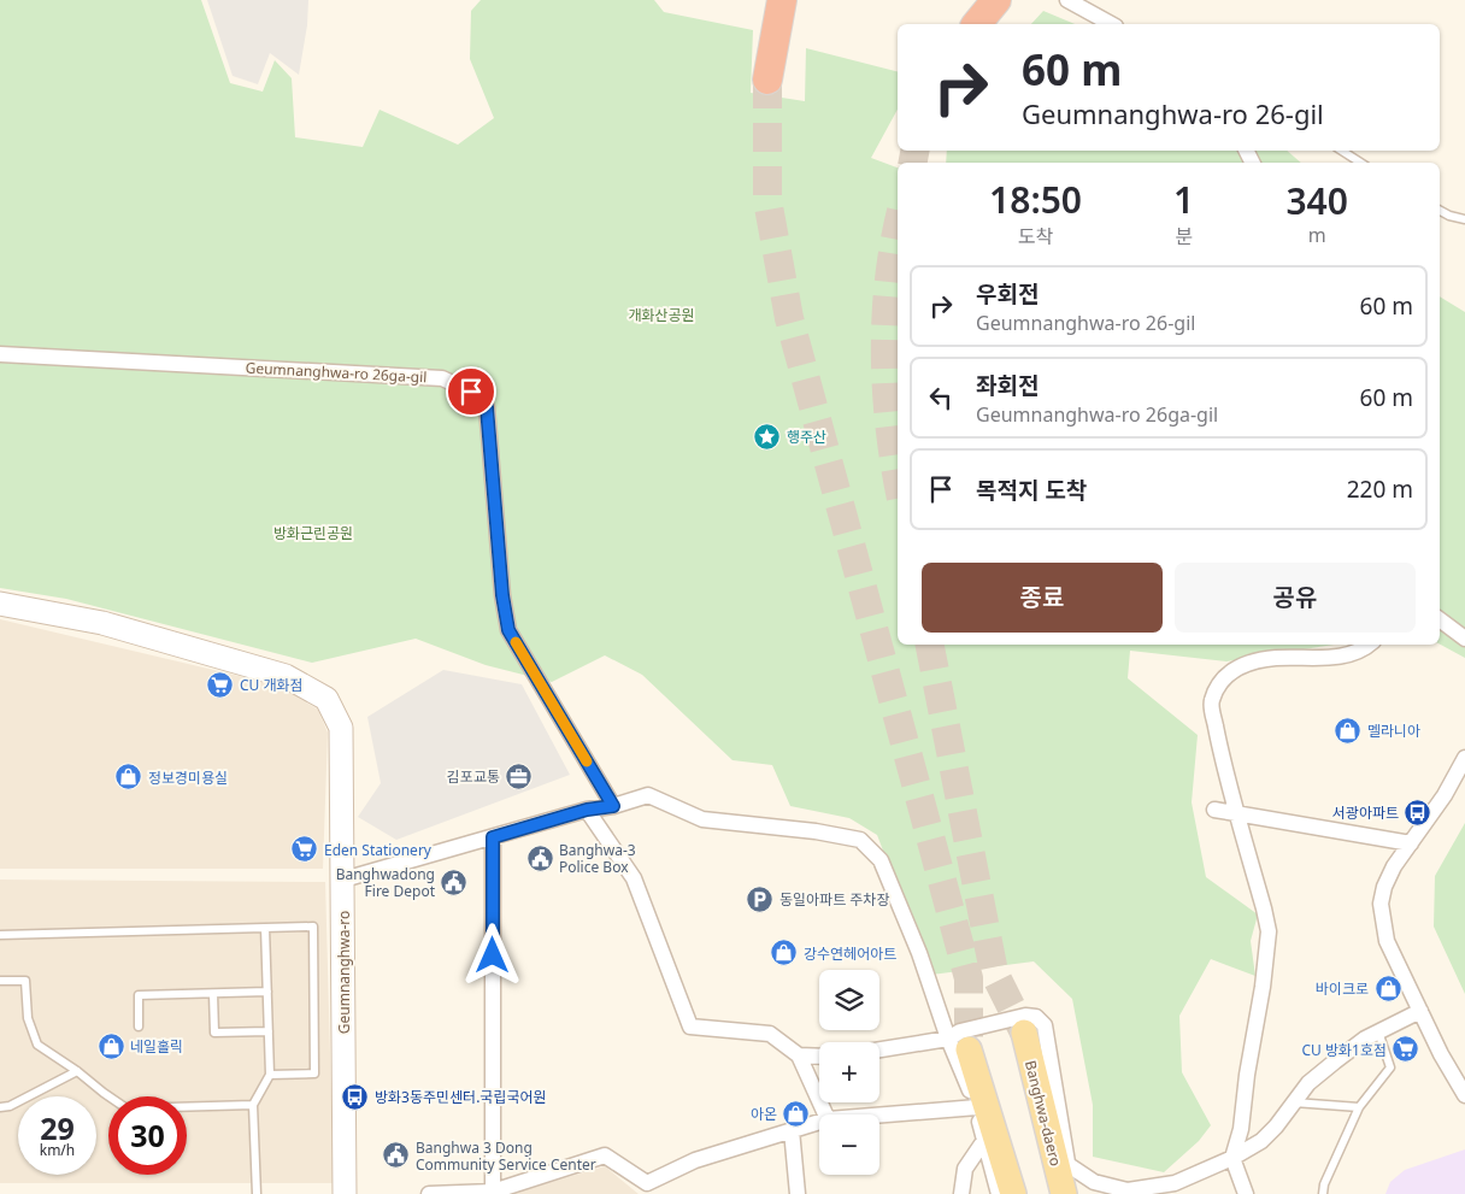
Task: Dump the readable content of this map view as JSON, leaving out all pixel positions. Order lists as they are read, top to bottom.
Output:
{
  "streets": {
    "main road": ["Banghwa-daero"],
    "street": ["Geumnanghwa-ro 26ga-gil", "Geumnanghwa-ro"]
  },
  "parks": ["개화산공원", "방화근린공원"],
  "places": {
    "place": ["행주산"],
    "supermarket": ["CU 개화점", "Eden Stationery", "CU 방화1호점"],
    "shop": [
      "멜라니아",
      "정보경미용실",
      "강수연헤어아트",
      "바이크로",
      "네일홀릭",
      "아온"
    ],
    "office": ["김포교통"],
    "bus stop": ["서광아파트", "방화3동주민센터.국립국어원"],
    "public building": ["Banghwa-3 Police Box", "Banghwadong Fire Depot", "Banghwa 3 Dong Community Service Center"],
    "parking": ["동일아파트 주차장"]
  },
  "page": {
    "turn": ["60 m", "Geumnanghwa-ro 26-gil"],
    "eta": [
      "18:50",
      "도착",
      "1",
      "분",
      "340",
      "m"
    ],
    "list": [
      {
        "name": "우회전",
        "note": "Geumnanghwa-ro 26-gil",
        "value": "60 m"
      },
      {
        "name": "좌회전",
        "note": "Geumnanghwa-ro 26ga-gil",
        "value": "60 m"
      },
      {
        "name": "목적지 도착",
        "value": "220 m"
      }
    ],
    "buttons": ["종료", "공유"],
    "map_buttons": ["+", "−"],
    "speed": "29 km/h",
    "limit": "30"
  }
}
